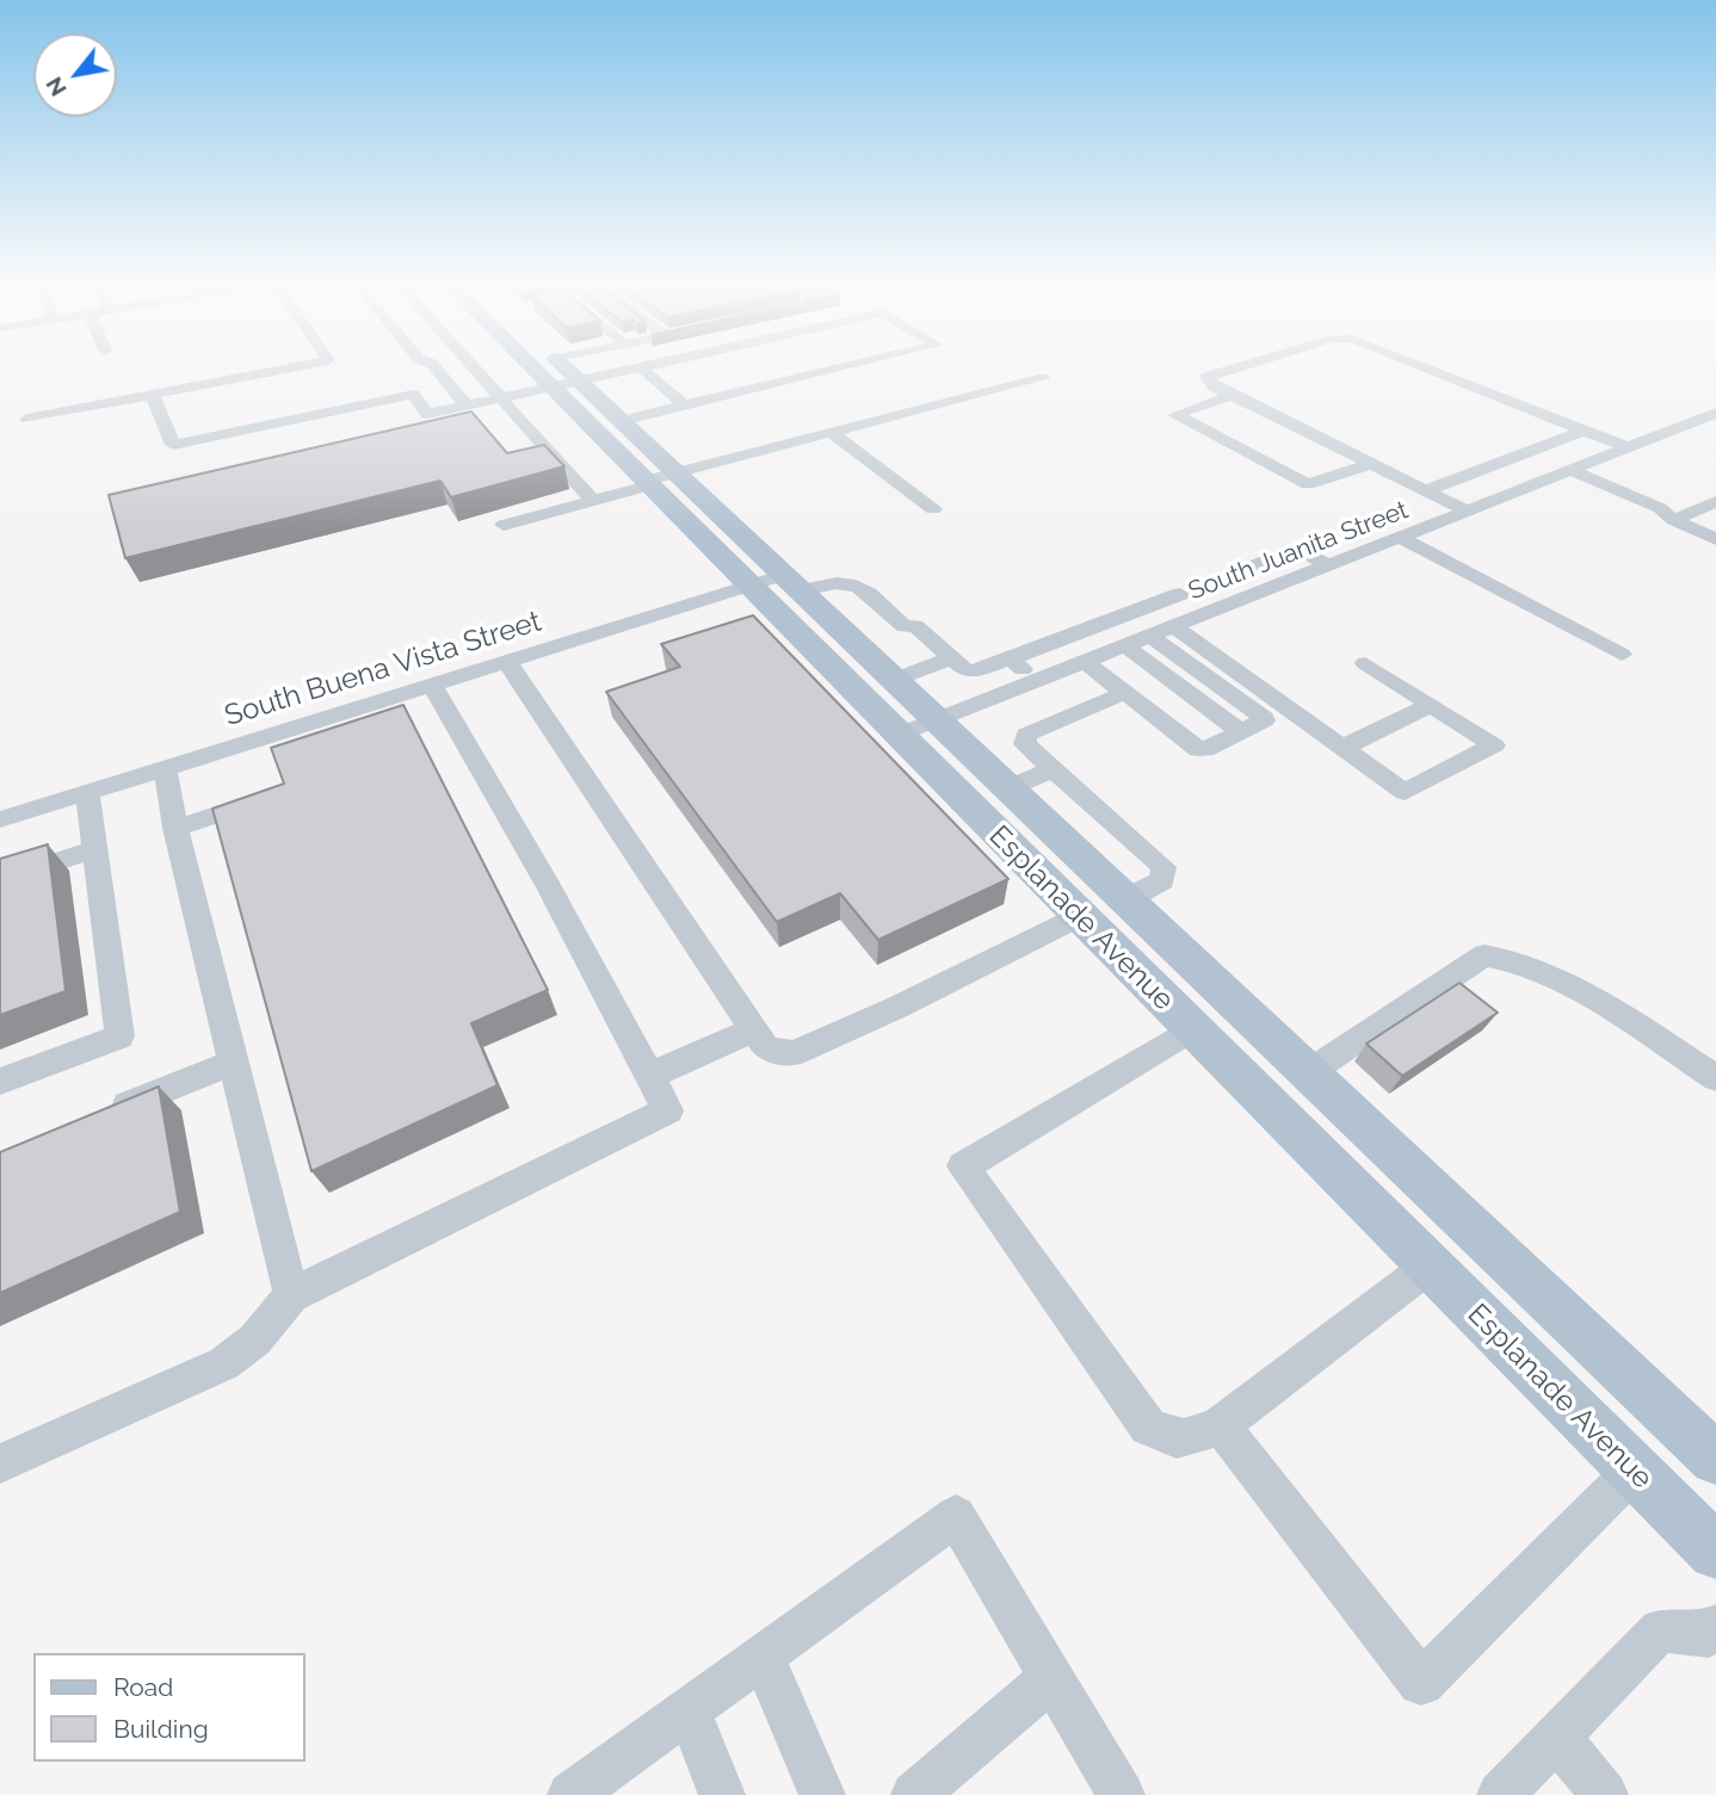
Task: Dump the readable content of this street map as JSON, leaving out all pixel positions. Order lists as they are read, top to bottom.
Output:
{
  "streets": {
    "main road": ["Esplanade Avenue"],
    "street": ["South Juanita Street", "South Buena Vista Street"]
  },
  "crossings": [
    ["South Juanita Street", "Esplanade Avenue"],
    ["South Buena Vista Street", "Esplanade Avenue"]
  ],
  "legend": ["Road", "Building"],
  "north": "bottom left"
}
